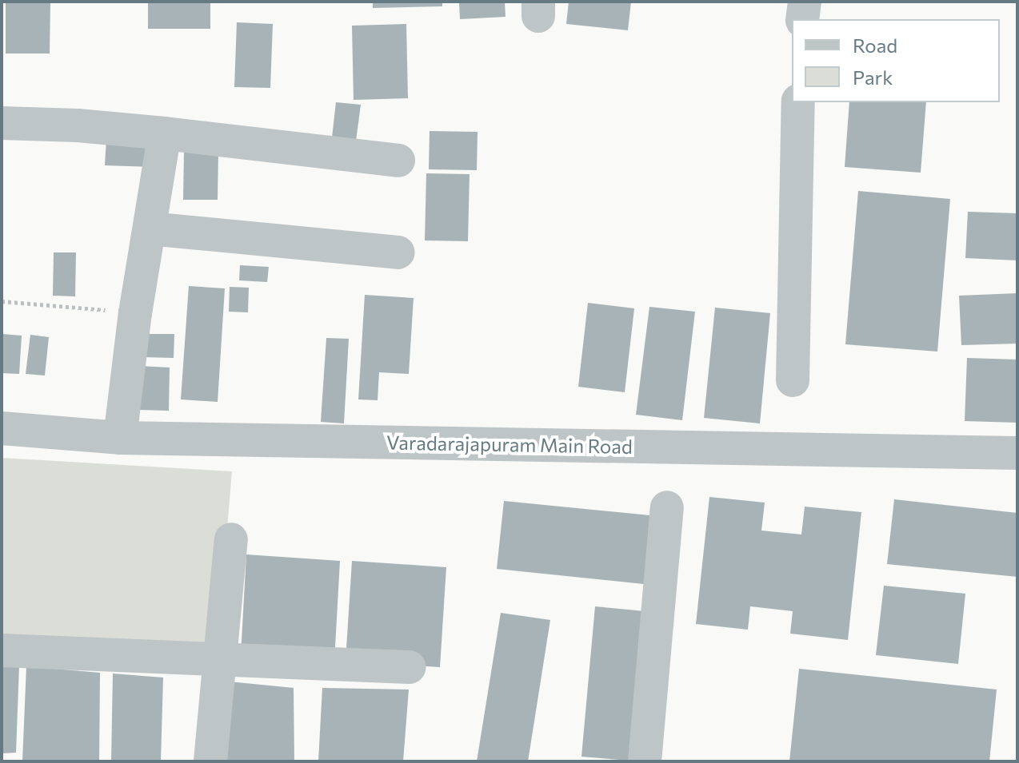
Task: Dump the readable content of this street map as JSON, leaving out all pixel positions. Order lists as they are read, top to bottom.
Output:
{
  "streets": {
    "street": ["Varadarajapuram Main Road"]
  },
  "legend": ["Road", "Park"]
}
